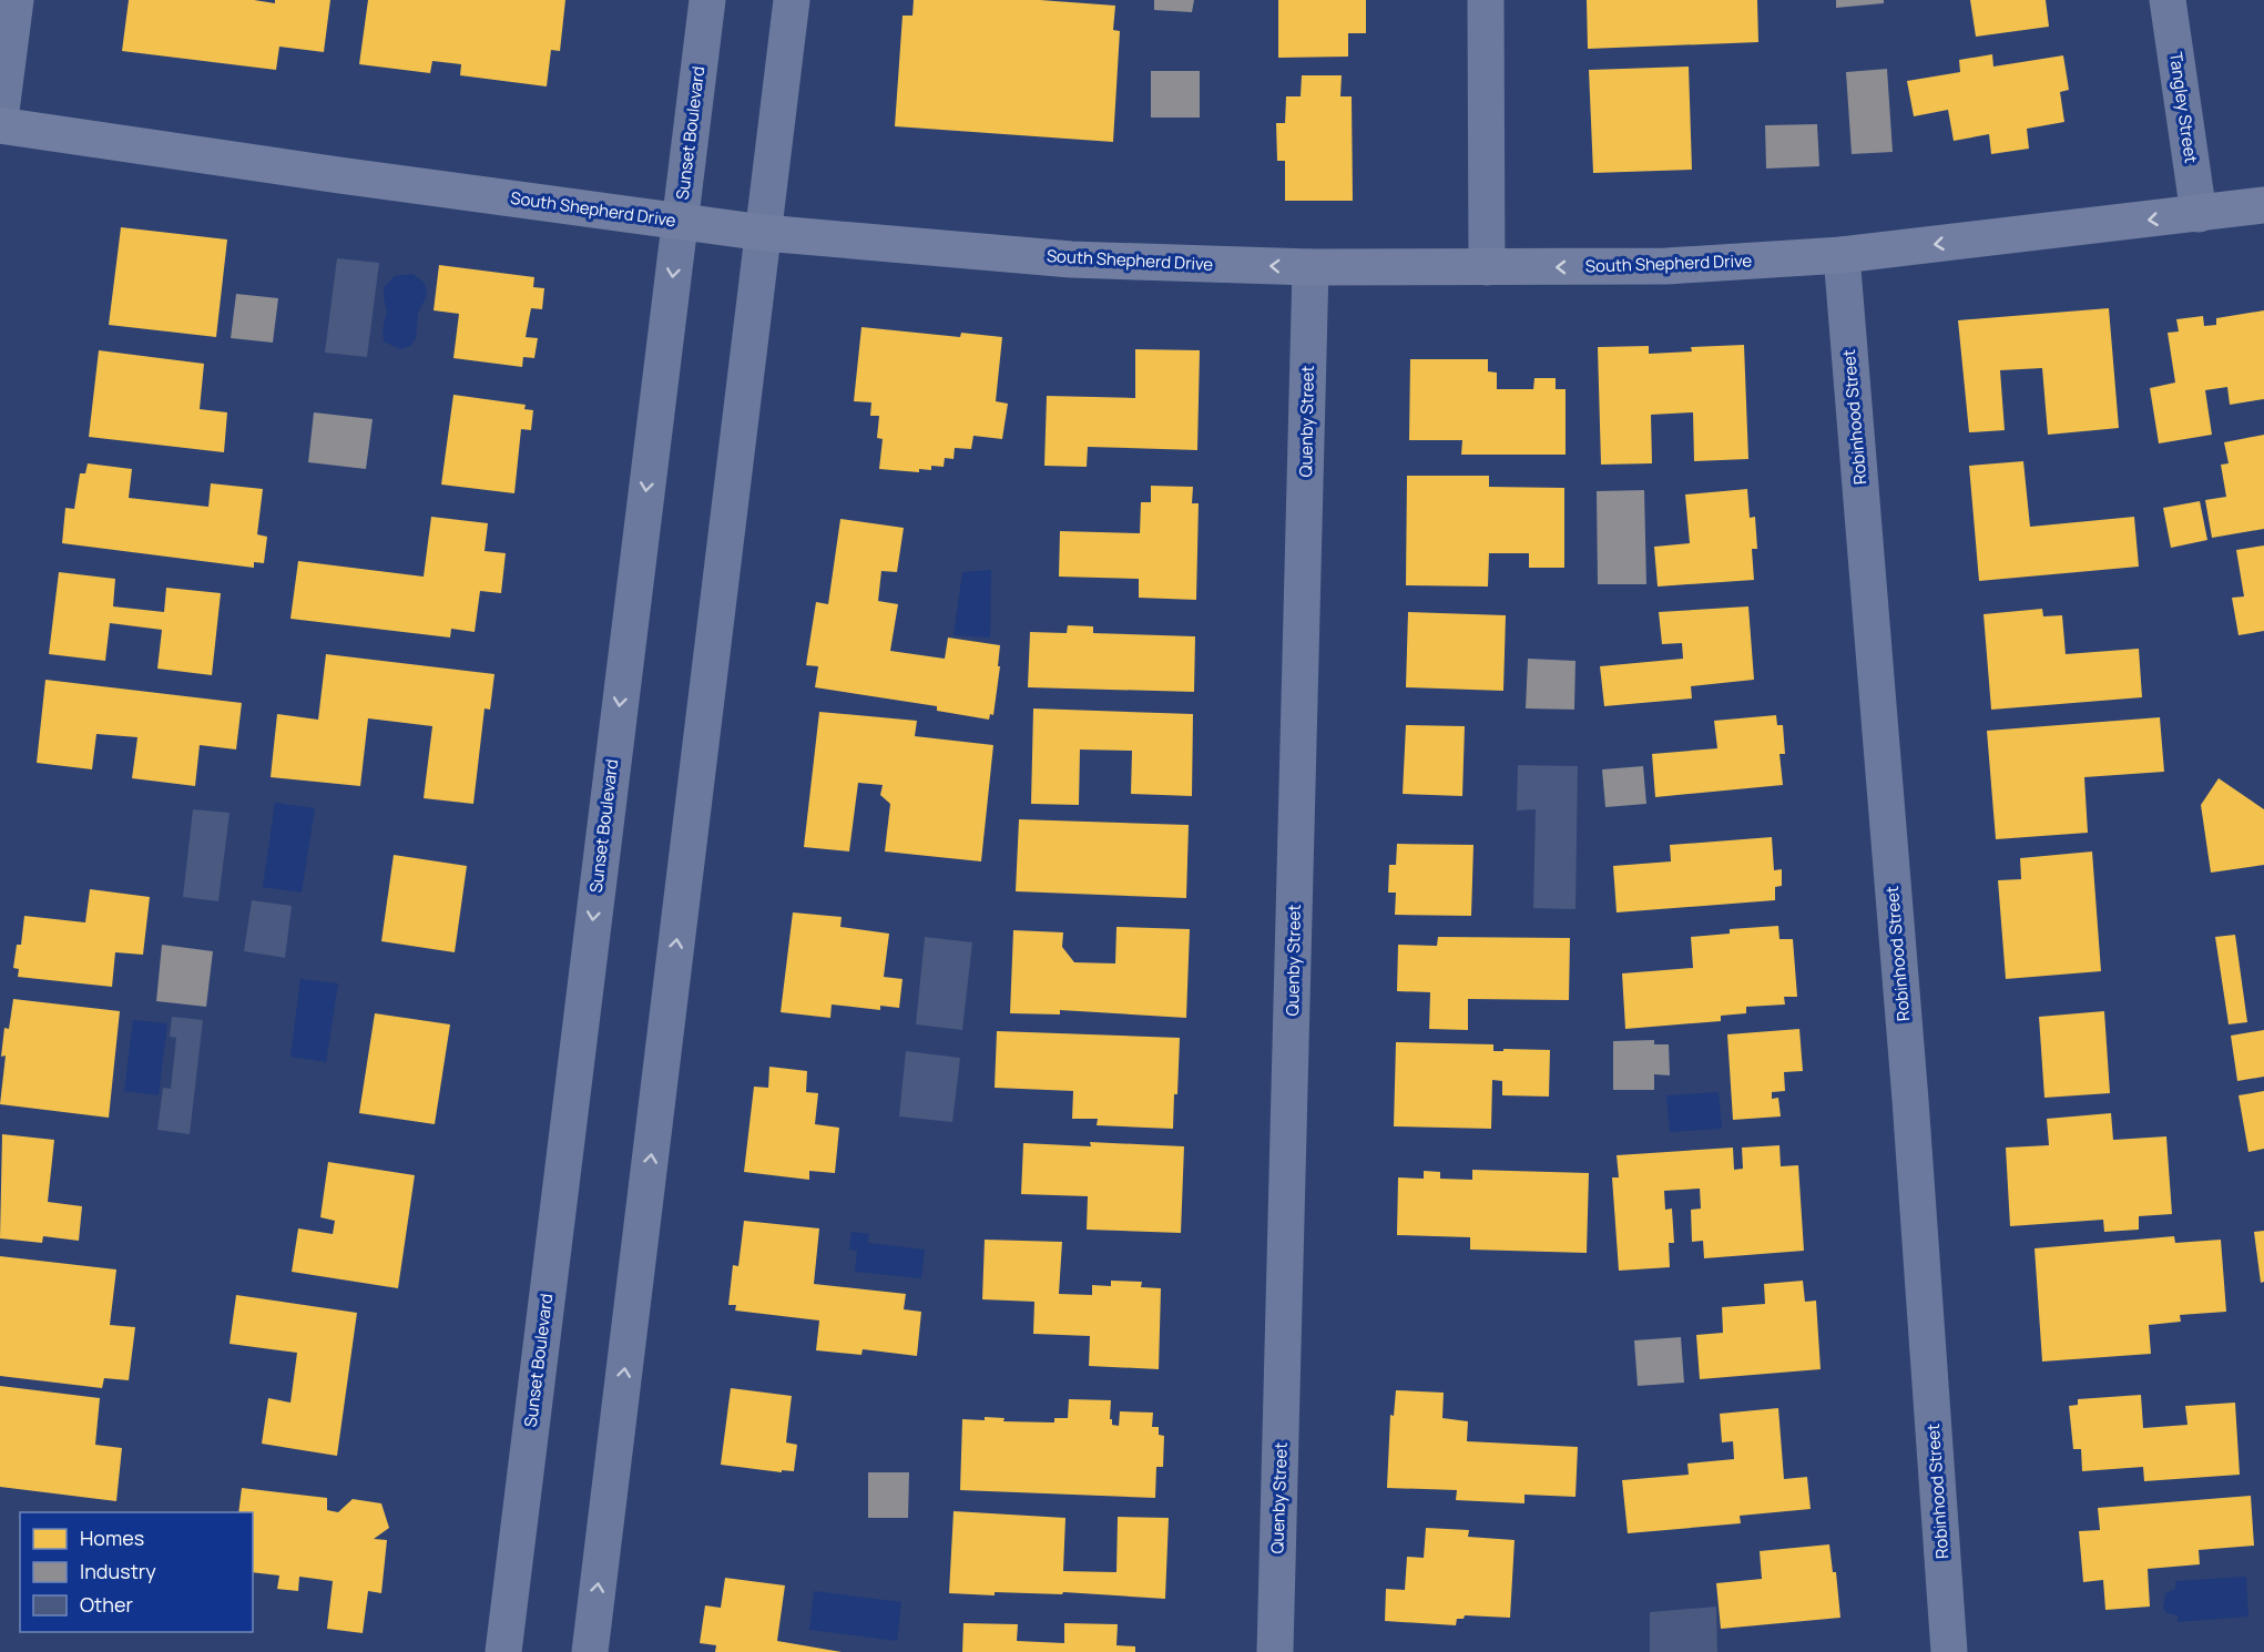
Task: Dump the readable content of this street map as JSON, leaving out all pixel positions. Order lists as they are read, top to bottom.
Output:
{
  "streets": {
    "main road": ["South Shepherd Drive"],
    "street": [
      "Tangley Street",
      "Sunset Boulevard",
      "Robinhood Street",
      "Quenby Street"
    ]
  },
  "crossings": [
    ["Tangley Street", "South Shepherd Drive"],
    ["Sunset Boulevard", "South Shepherd Drive"],
    ["South Shepherd Drive", "Robinhood Street"],
    ["South Shepherd Drive", "Quenby Street"]
  ],
  "one_way": ["South Shepherd Drive"],
  "legend": ["Homes", "Industry", "Other"]
}
